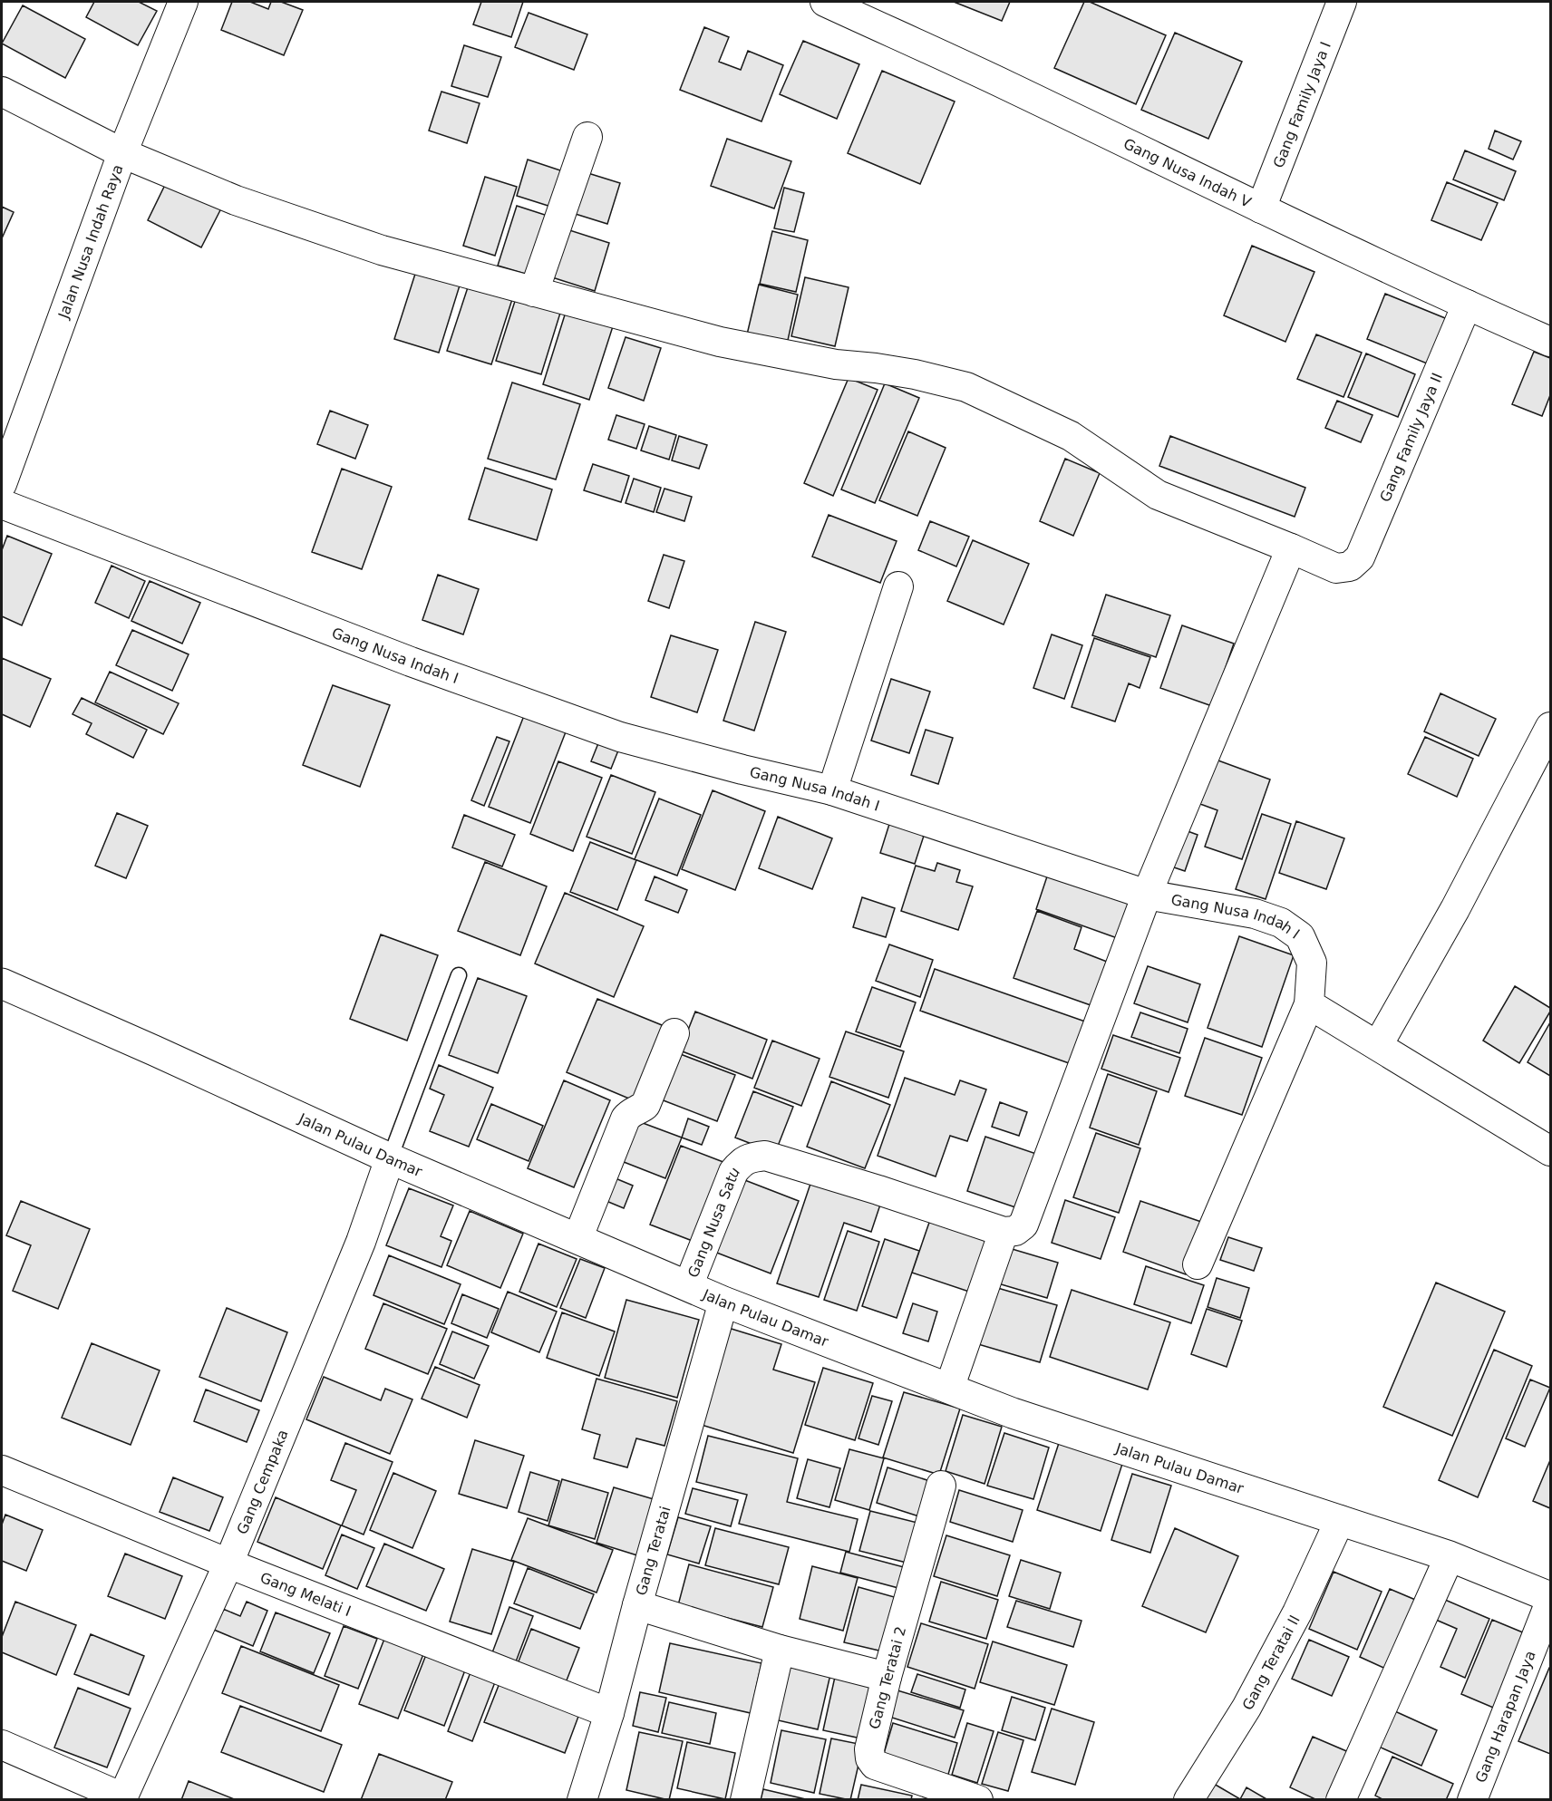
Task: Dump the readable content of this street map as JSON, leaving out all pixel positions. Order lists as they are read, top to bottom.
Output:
{
  "streets": {
    "street": [
      "Gang Family Jaya I",
      "Gang Nusa Indah V",
      "Jalan Nusa Indah Raya",
      "Gang Family Jaya II",
      "Gang Nusa Indah I",
      "Jalan Pulau Damar",
      "Gang Nusa Satu",
      "Gang Cempaka",
      "Gang Teratai",
      "Gang Melati I",
      "Gang Teratai II",
      "Gang Teratai 2",
      "Gang Harapan Jaya"
    ]
  },
  "crossings": [
    ["Gang Family Jaya I", "Gang Nusa Indah V"],
    ["Gang Nusa Indah V", "Gang Family Jaya II"],
    ["Jalan Pulau Damar", "Gang Nusa Satu"],
    ["Jalan Pulau Damar", "Gang Cempaka"],
    ["Jalan Pulau Damar", "Gang Teratai"],
    ["Jalan Pulau Damar", "Gang Teratai II"],
    ["Gang Cempaka", "Gang Melati I"],
    ["Gang Teratai", "Gang Melati I"]
  ]
}
